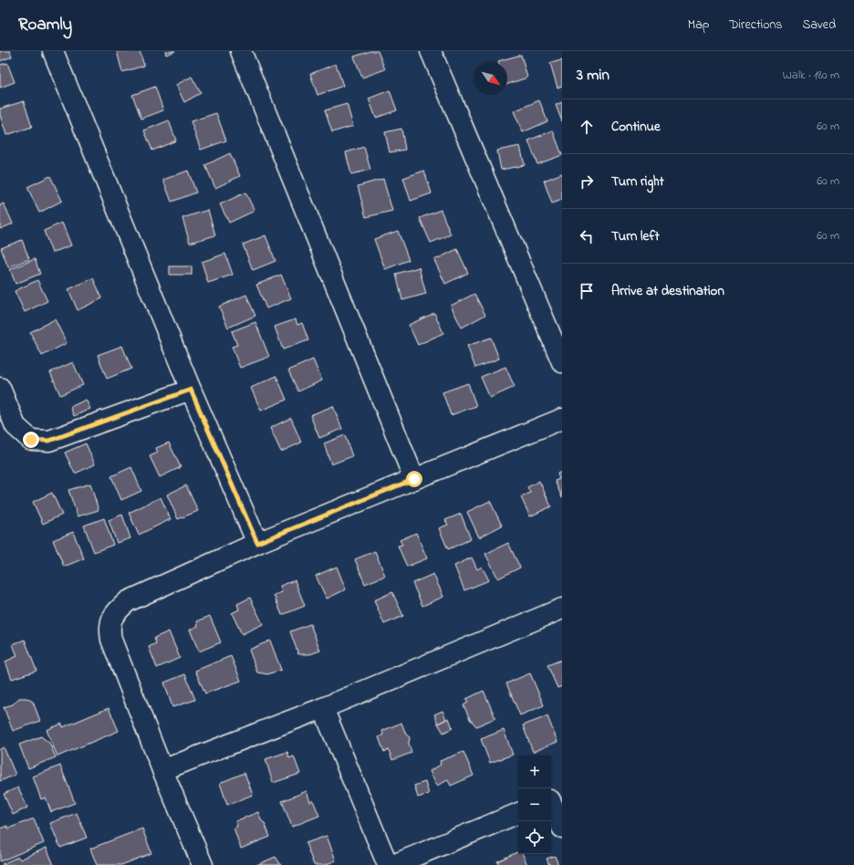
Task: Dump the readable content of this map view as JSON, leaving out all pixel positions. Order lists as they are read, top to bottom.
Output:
{
  "north": "bottom right",
  "page": {
    "header": "Roamly",
    "nav": ["Map", "Directions", "Saved"],
    "heading": ["3 min", "Walk · 180 m"],
    "list": [
      ["Continue", "60 m"],
      ["Turn right", "60 m"],
      ["Turn left", "60 m"],
      "Arrive at destination"
    ],
    "map_buttons": ["+", "−"]
  }
}
